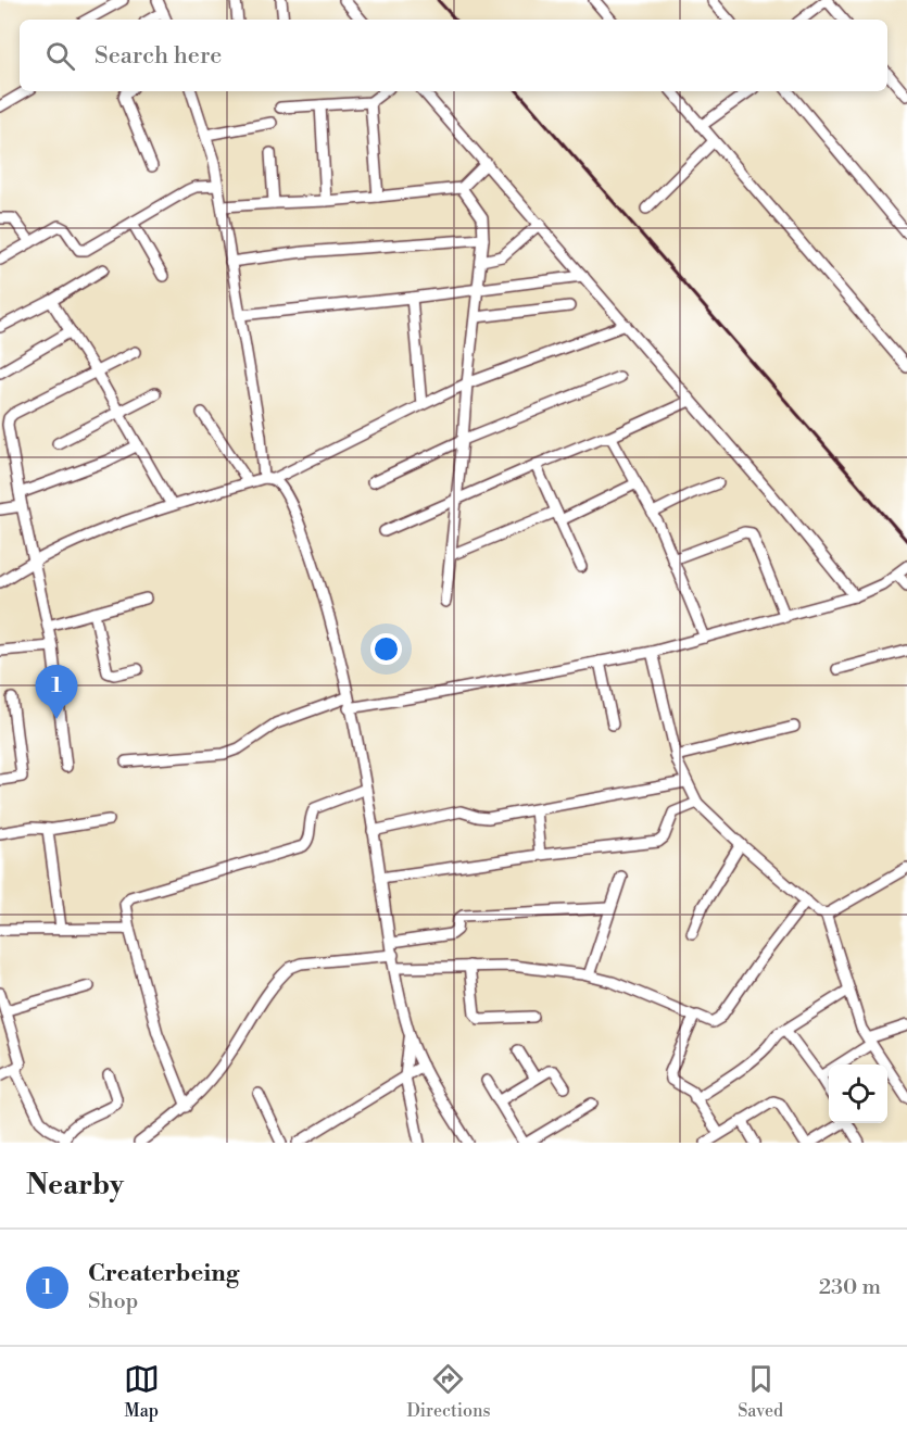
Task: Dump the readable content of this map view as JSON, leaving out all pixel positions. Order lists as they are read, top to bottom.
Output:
{
  "page": {
    "search": "Search here",
    "pins": "1",
    "heading": "Nearby",
    "list": [
      {
        "mark": "1",
        "name": "Createrbeing",
        "note": "Shop",
        "value": "230 m"
      }
    ],
    "nav": ["Map", "Directions", "Saved"]
  }
}
